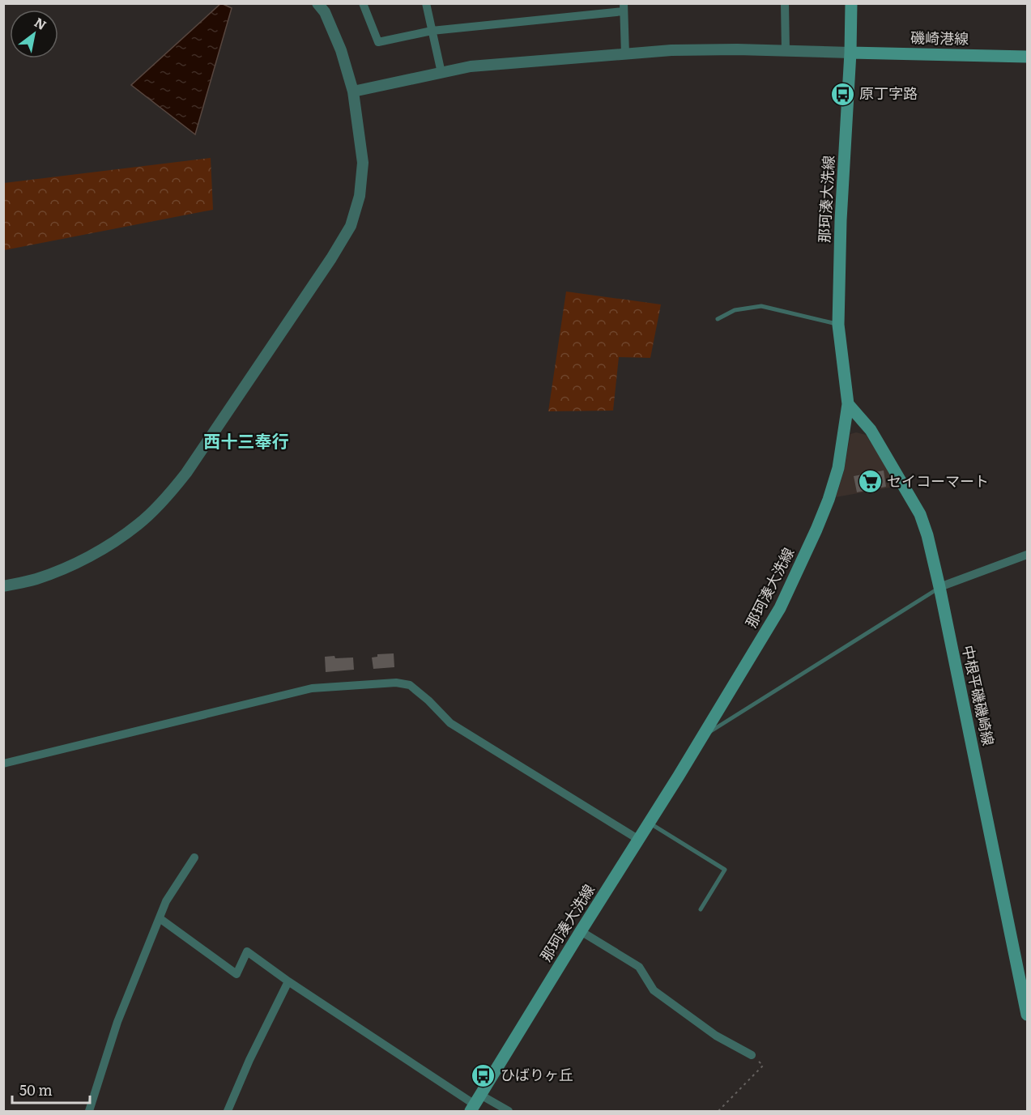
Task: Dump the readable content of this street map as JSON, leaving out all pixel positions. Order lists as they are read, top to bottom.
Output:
{
  "streets": {
    "main road": ["磯崎港線", "那珂湊大洗線", "中根平磯磯崎線"]
  },
  "crossings": [
    ["磯崎港線", "那珂湊大洗線"],
    ["那珂湊大洗線", "中根平磯磯崎線"]
  ],
  "districts": ["西十三奉行"],
  "places": {
    "bus stop": ["原丁字路", "ひばりヶ丘"],
    "supermarket": ["セイコーマート"]
  },
  "scale_bar": "50 m",
  "north": "top right"
}
